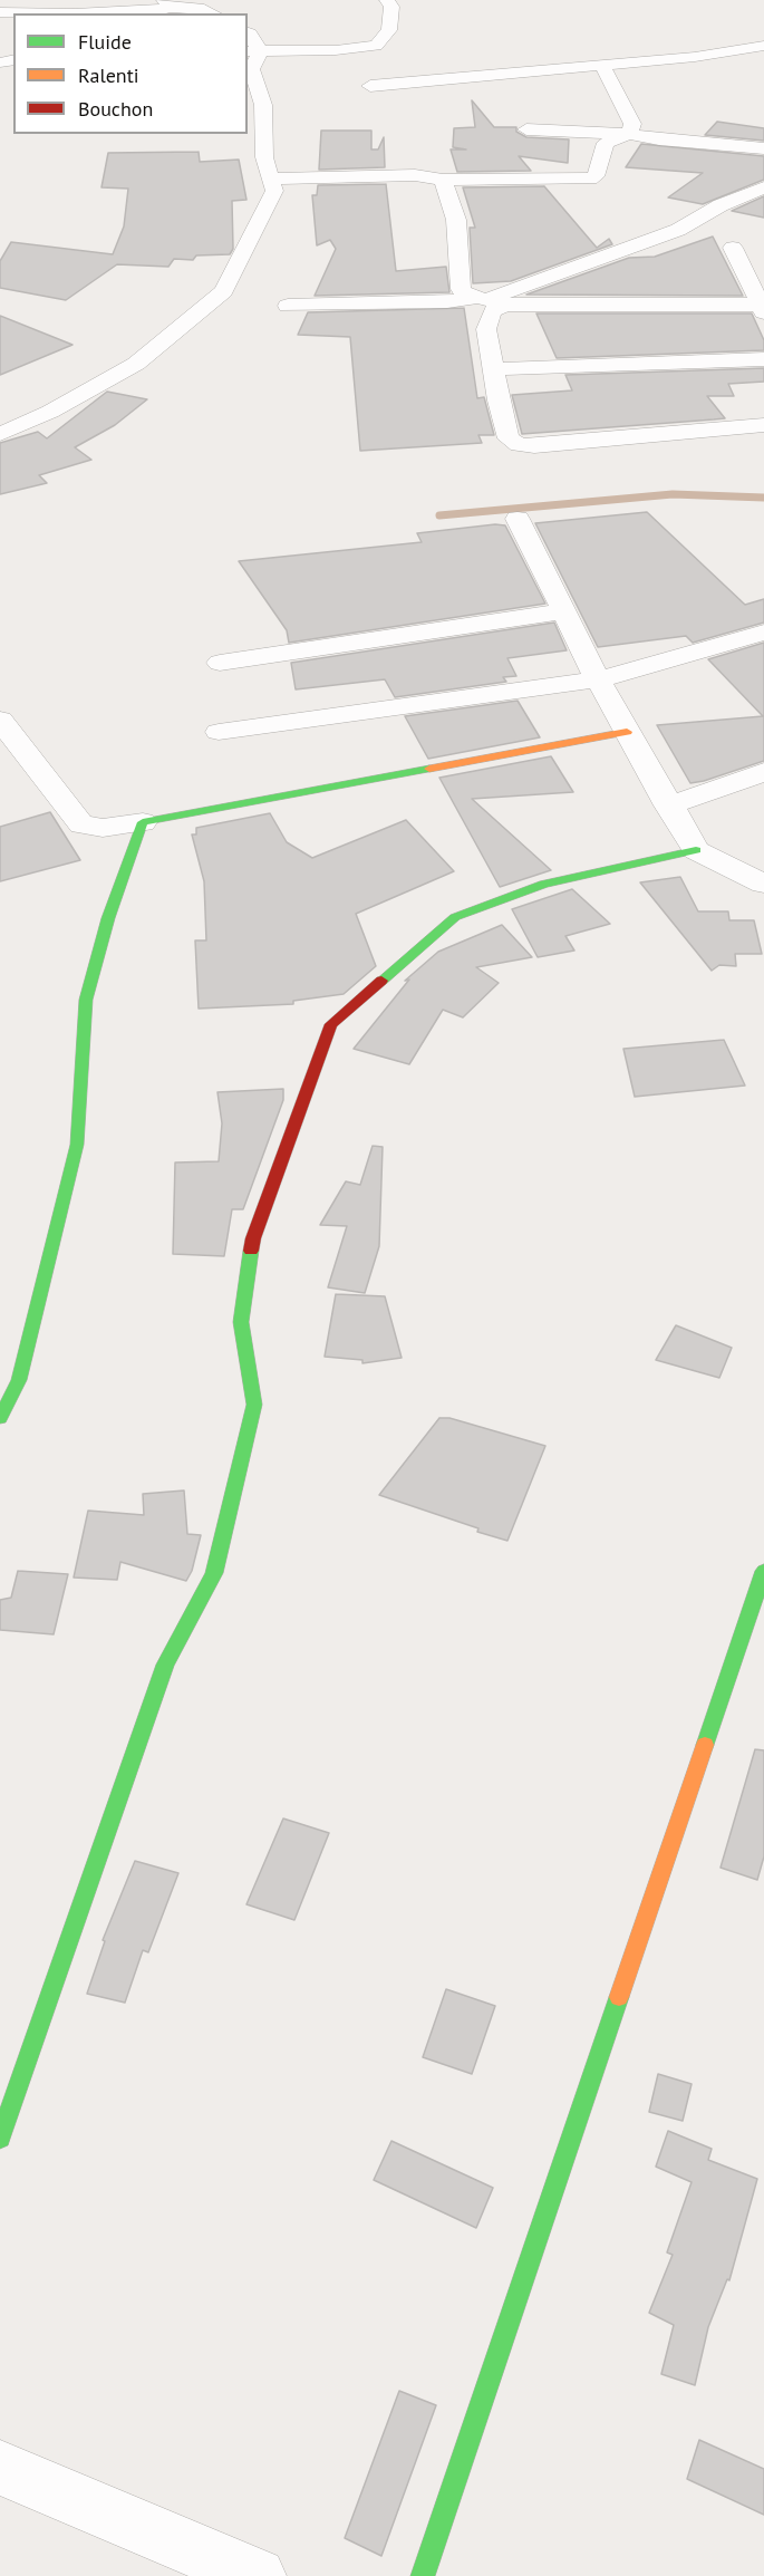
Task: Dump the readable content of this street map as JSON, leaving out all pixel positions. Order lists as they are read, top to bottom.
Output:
{
  "legend": ["Fluide", "Ralenti", "Bouchon"]
}
